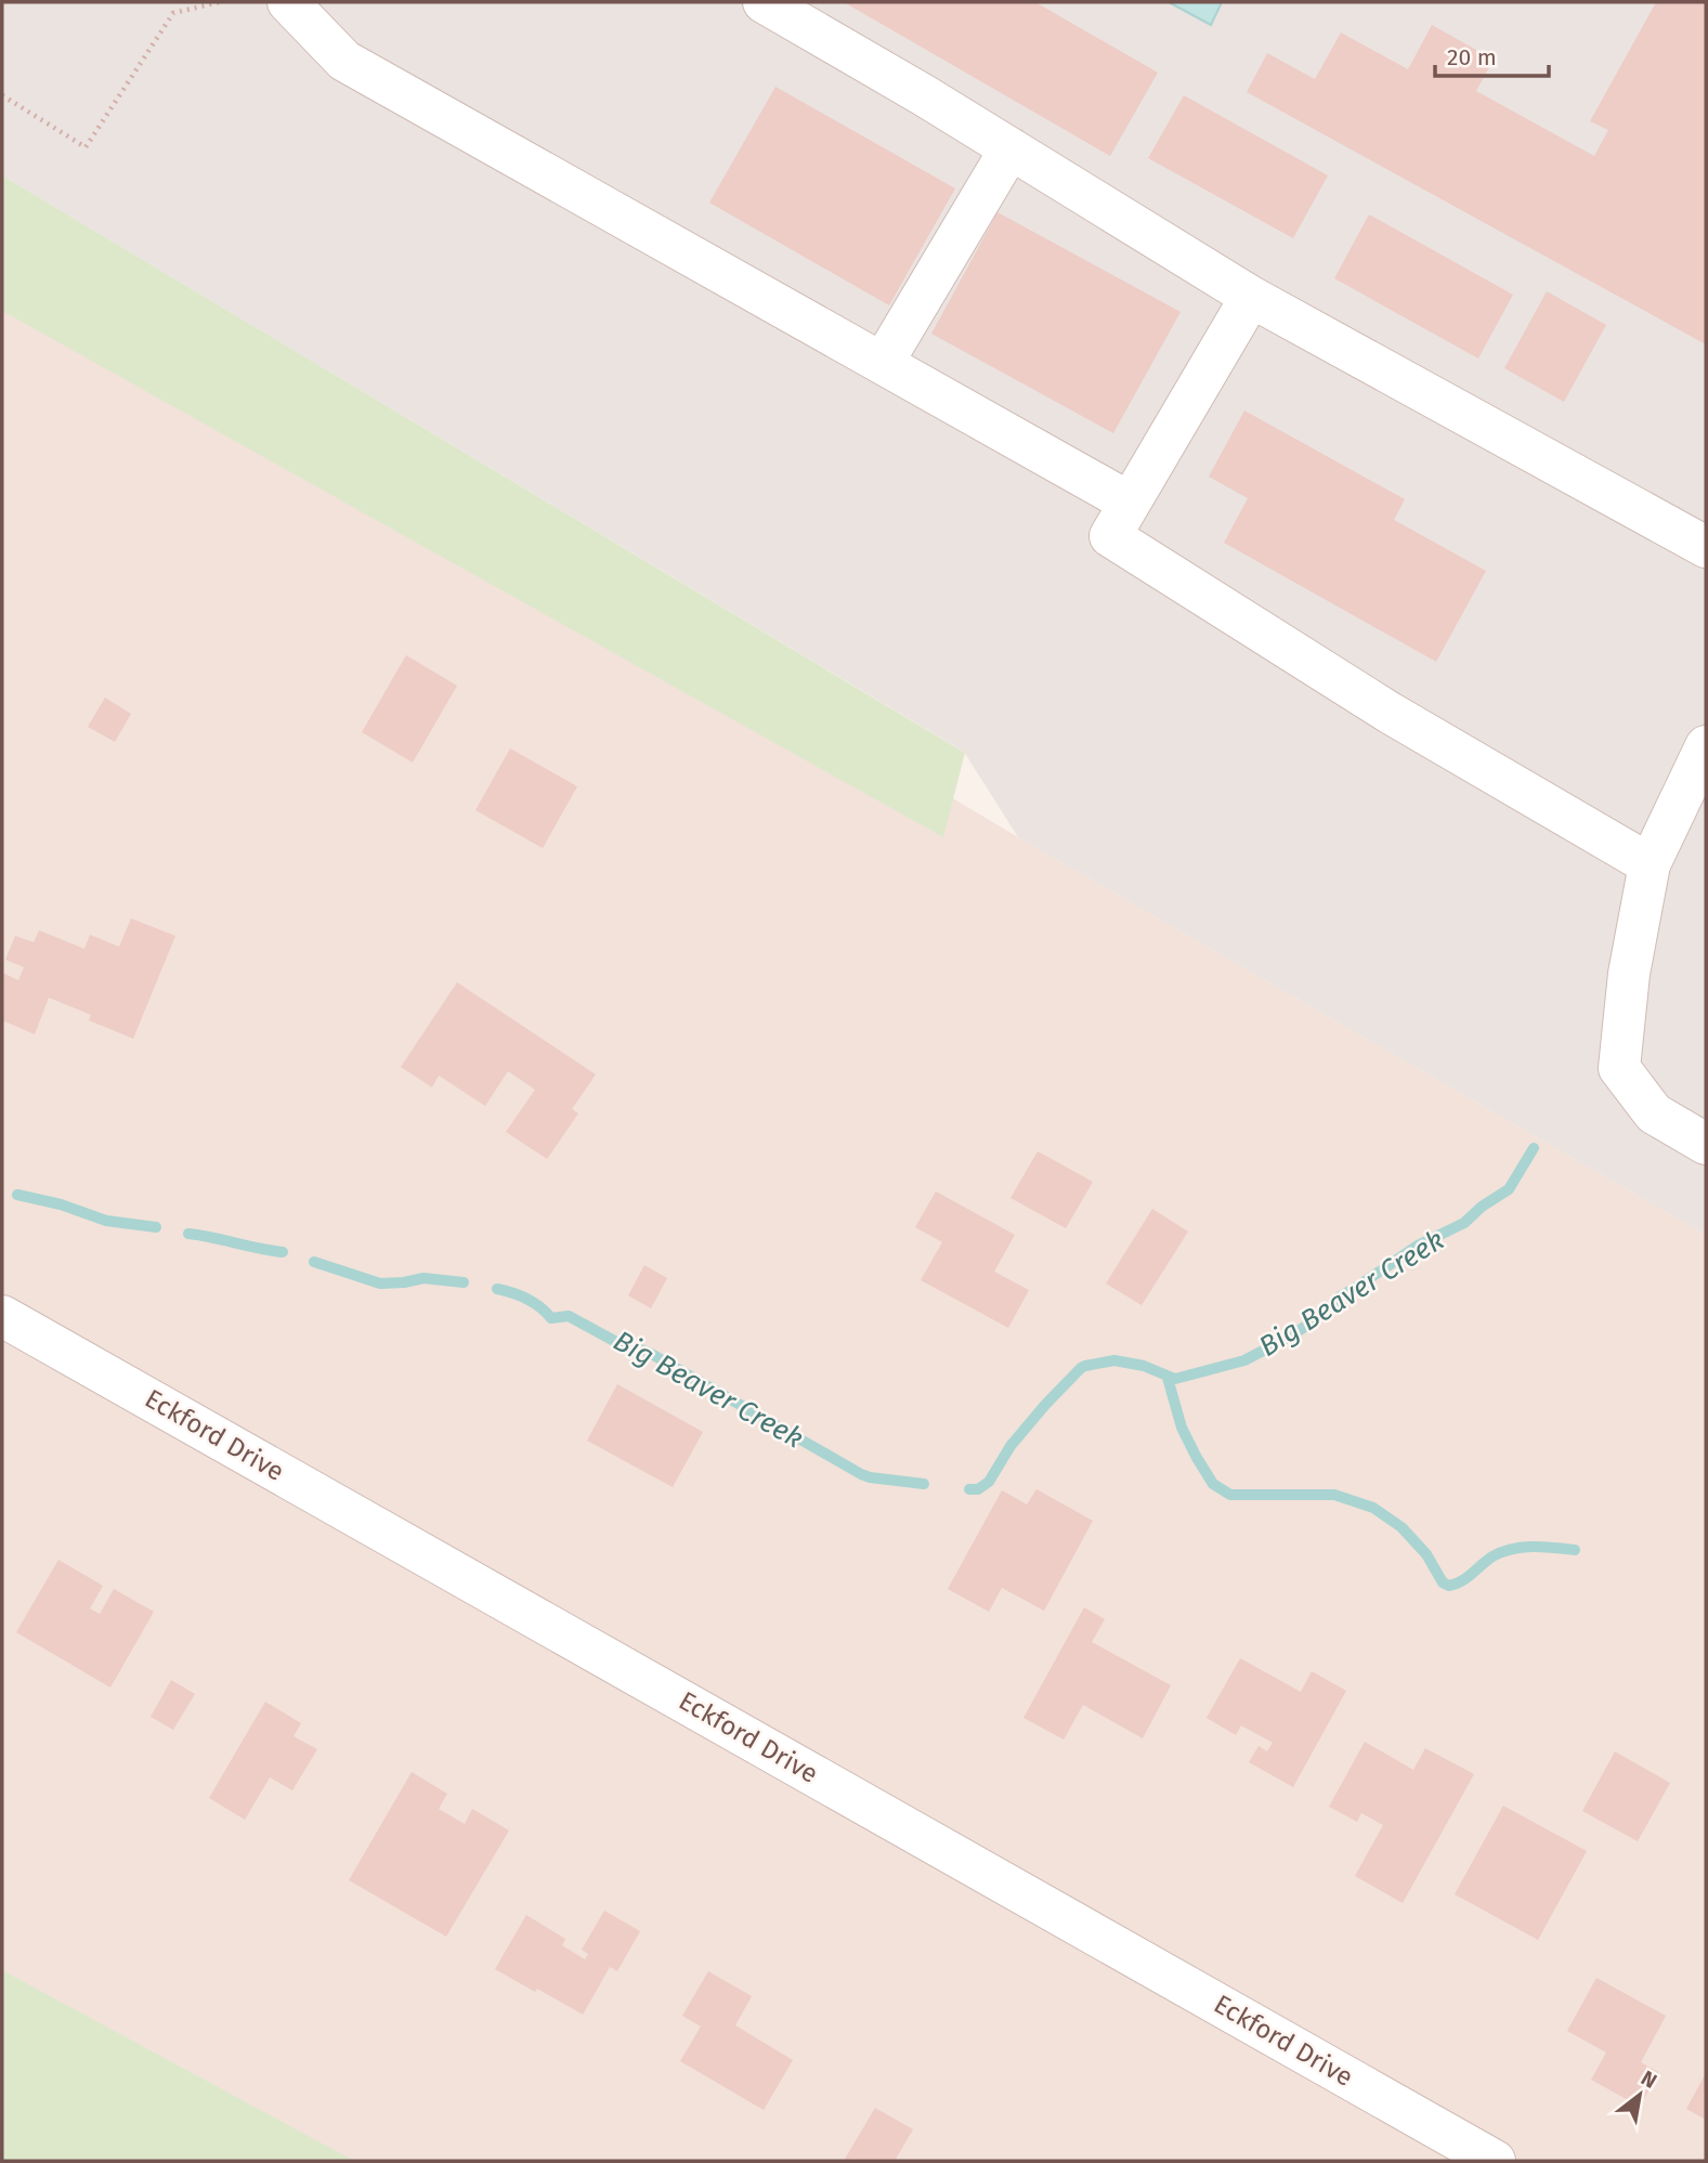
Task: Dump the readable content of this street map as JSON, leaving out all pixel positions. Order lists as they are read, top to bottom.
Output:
{
  "streets": {
    "street": ["Eckford Drive"]
  },
  "water": ["Big Beaver Creek"],
  "scale_bar": "20 m",
  "north": "top right"
}
